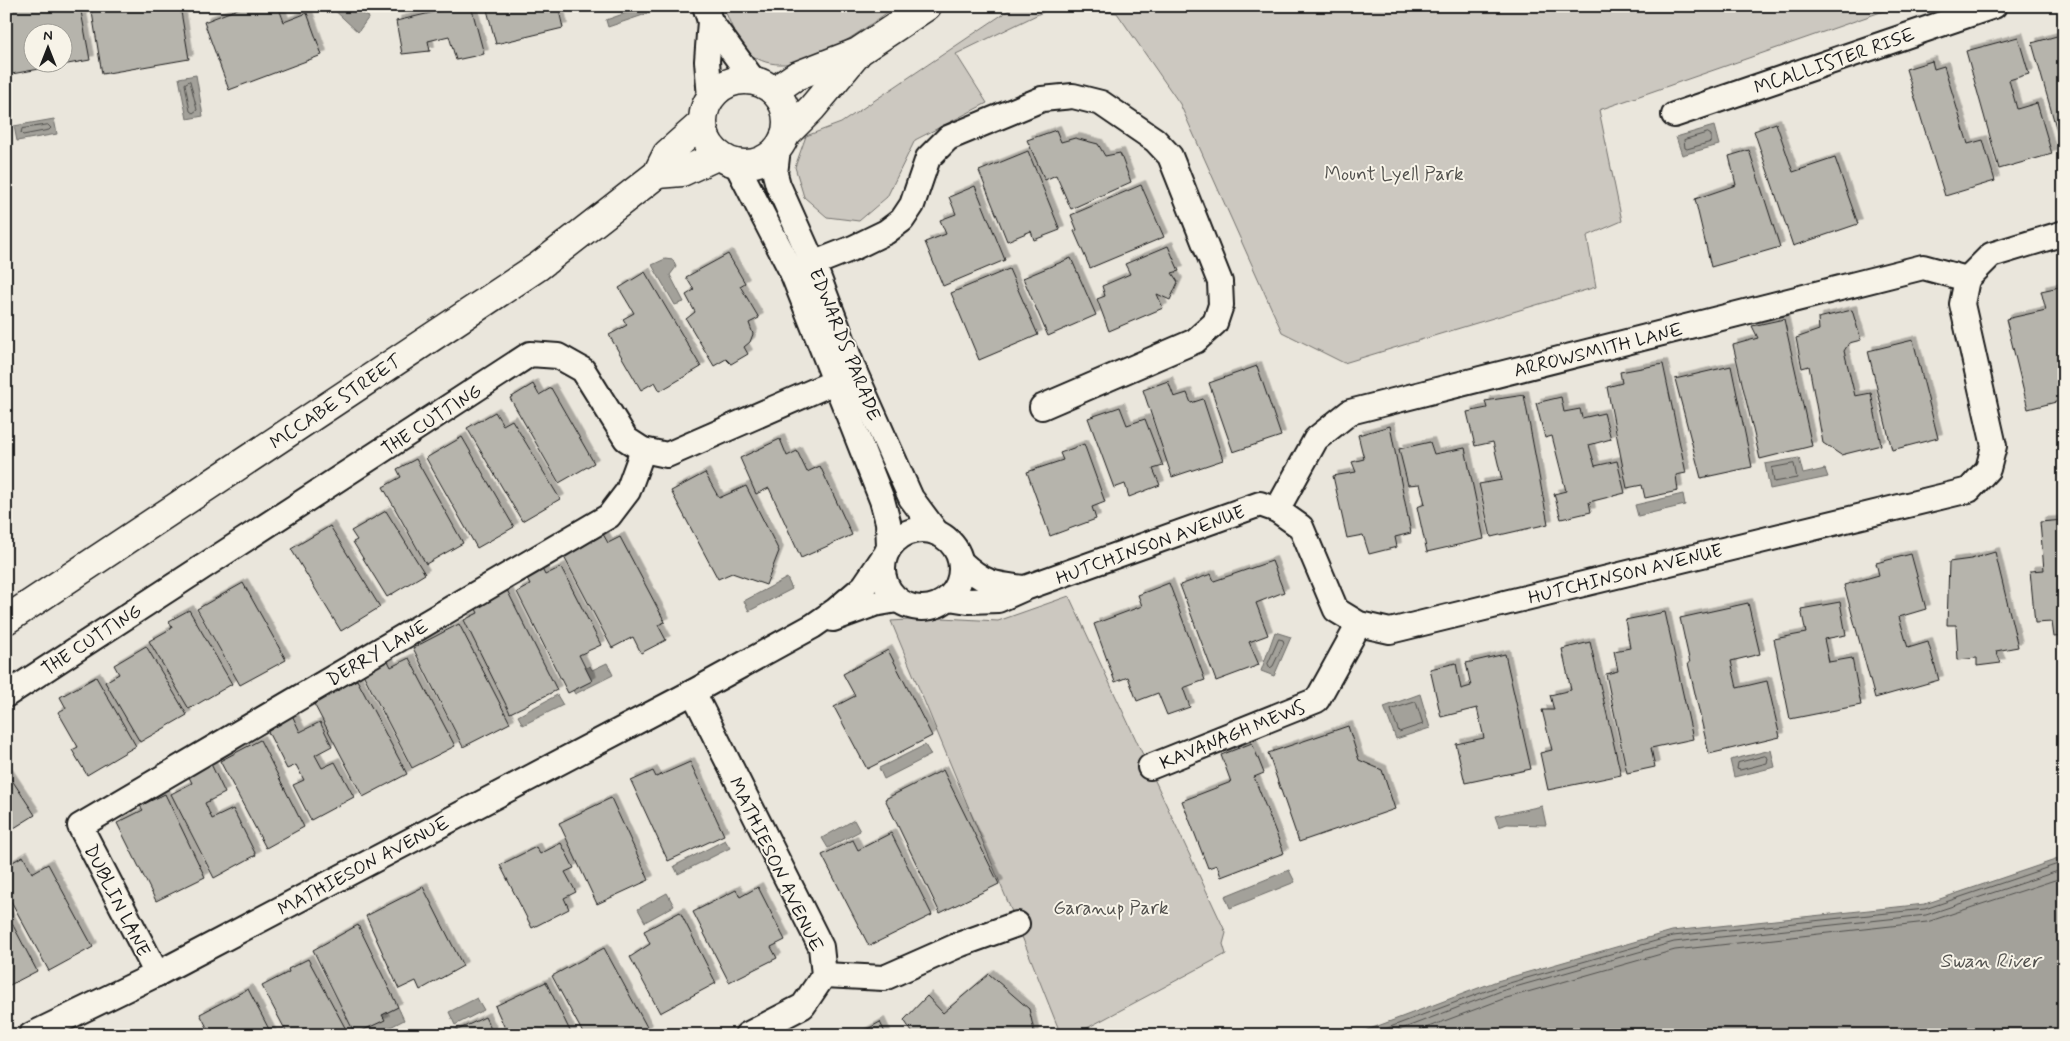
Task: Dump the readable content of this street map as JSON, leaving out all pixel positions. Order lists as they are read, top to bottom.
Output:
{
  "streets": {
    "street": [
      "MCALLISTER RISE",
      "EDWARDS PARADE",
      "ARROWSMITH LANE",
      "MCCABE STREET",
      "THE CUTTING",
      "HUTCHINSON AVENUE",
      "DERRY LANE",
      "KAVANAGH MEWS",
      "MATHIESON AVENUE",
      "DUBLIN LANE"
    ]
  },
  "crossings": [
    ["EDWARDS PARADE", "MCCABE STREET"],
    ["EDWARDS PARADE", "THE CUTTING"],
    ["EDWARDS PARADE", "HUTCHINSON AVENUE"],
    ["EDWARDS PARADE", "MATHIESON AVENUE"],
    ["ARROWSMITH LANE", "HUTCHINSON AVENUE"],
    ["THE CUTTING", "DERRY LANE"],
    ["HUTCHINSON AVENUE", "KAVANAGH MEWS"],
    ["HUTCHINSON AVENUE", "MATHIESON AVENUE"],
    ["DERRY LANE", "DUBLIN LANE"],
    ["MATHIESON AVENUE", "DUBLIN LANE"]
  ],
  "water": ["Swan River"],
  "parks": ["Mount Lyell Park", "Garanup Park"],
  "north": "top"
}
